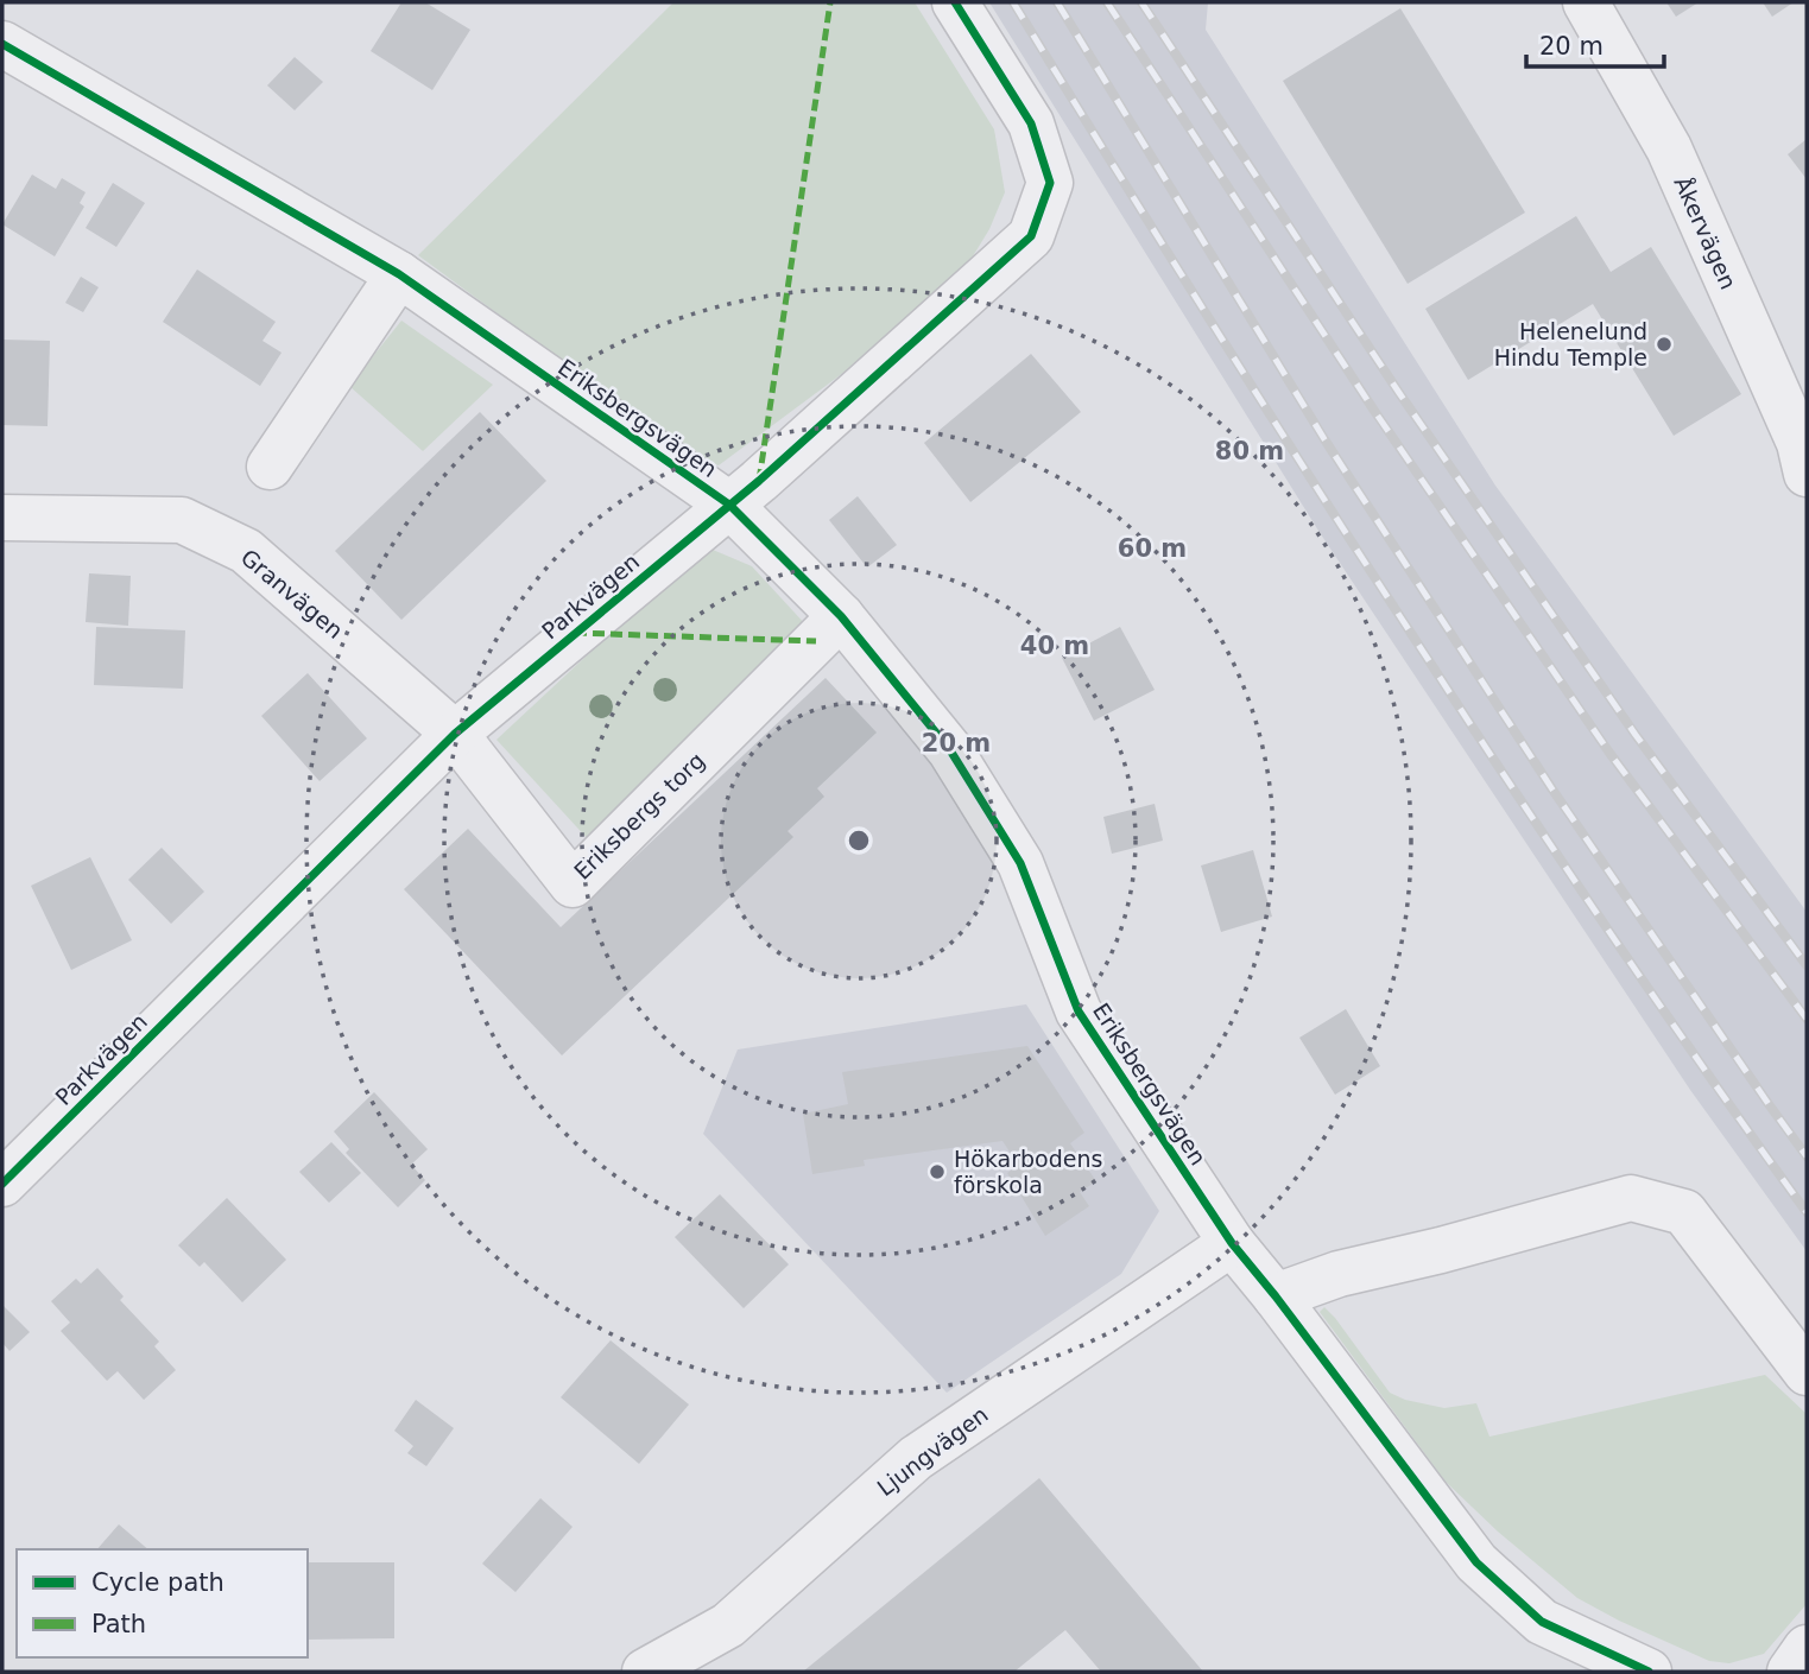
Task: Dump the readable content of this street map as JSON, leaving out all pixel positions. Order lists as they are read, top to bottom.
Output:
{
  "streets": {
    "street": [
      "Åkervägen",
      "Eriksbergsvägen",
      "Granvägen",
      "Parkvägen",
      "Eriksbergs torg",
      "Ljungvägen"
    ]
  },
  "crossings": [
    ["Eriksbergsvägen", "Parkvägen"],
    ["Eriksbergsvägen", "Eriksbergs torg"],
    ["Eriksbergsvägen", "Ljungvägen"],
    ["Granvägen", "Parkvägen"],
    ["Granvägen", "Eriksbergs torg"],
    ["Parkvägen", "Eriksbergs torg"]
  ],
  "places": ["Helenelund Hindu Temple", "Hökarbodens förskola"],
  "legend": ["Cycle path", "Path"],
  "scale_bar": "20 m",
  "rings": [
    "80 m",
    "60 m",
    "40 m",
    "20 m"
  ]
}
